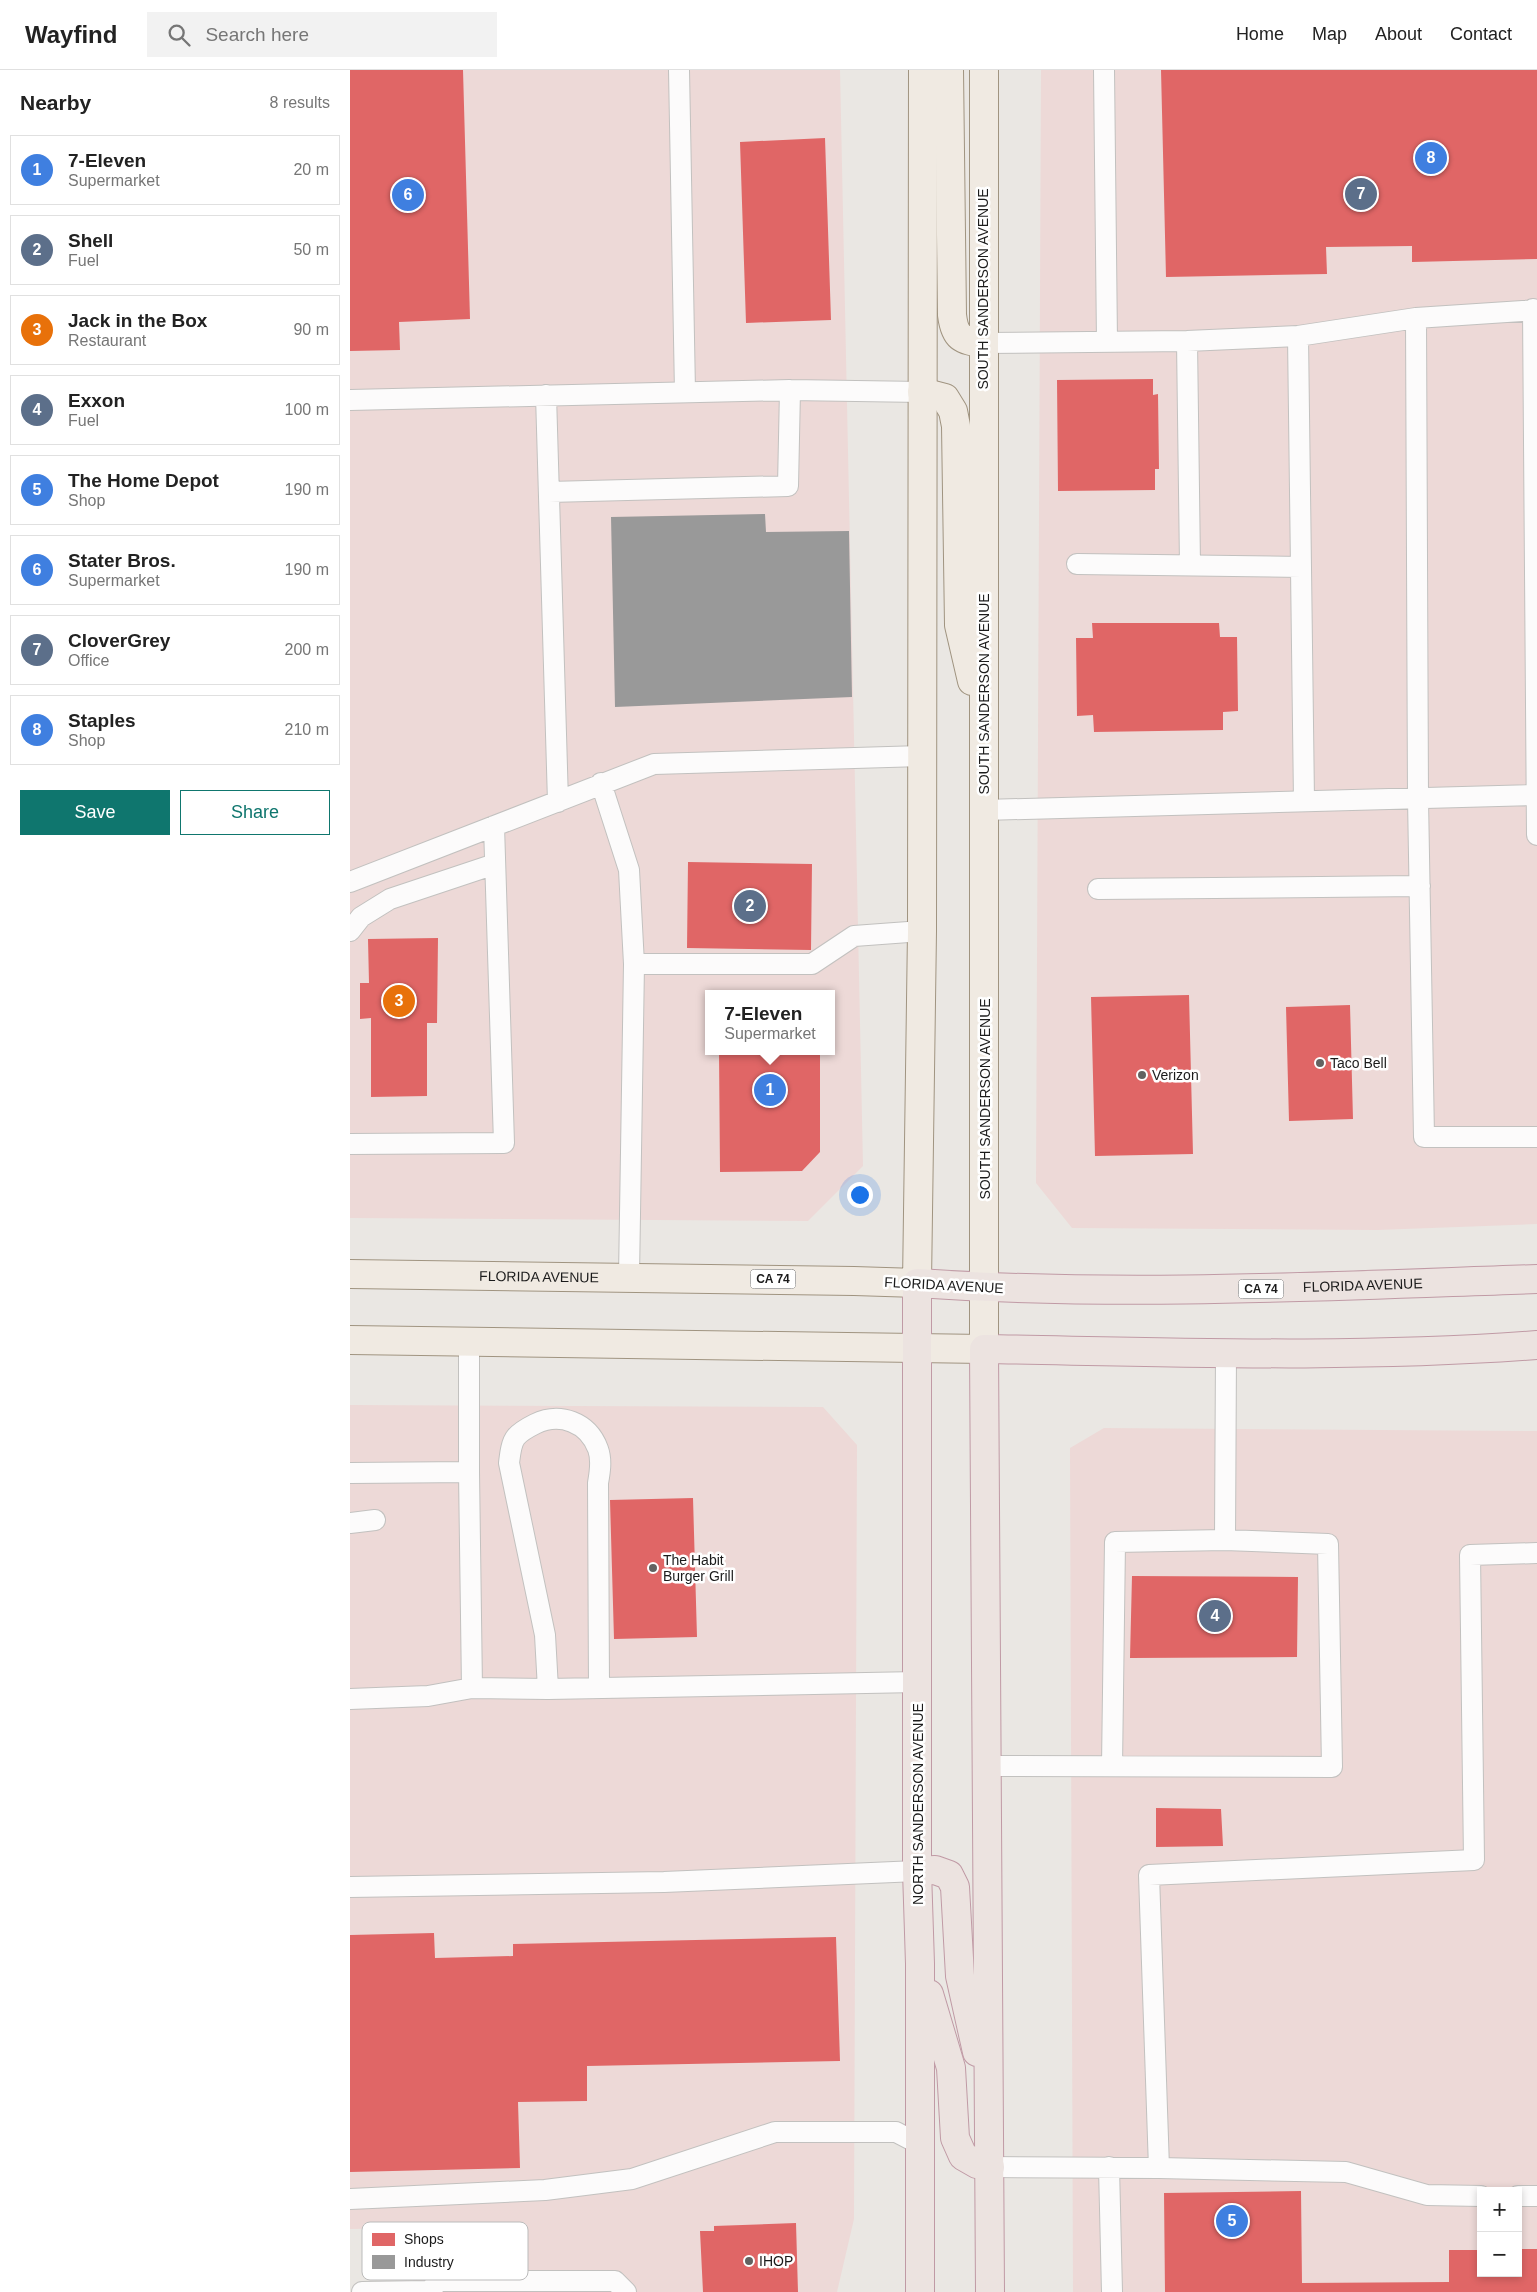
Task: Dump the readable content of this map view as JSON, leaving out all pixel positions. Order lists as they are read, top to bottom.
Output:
{
  "streets": {
    "highway": ["FLORIDA AVENUE", "CA 74", "NORTH SANDERSON AVENUE"],
    "main road": ["SOUTH SANDERSON AVENUE"]
  },
  "crossings": [
    ["SOUTH SANDERSON AVENUE", "FLORIDA AVENUE"],
    ["FLORIDA AVENUE", "NORTH SANDERSON AVENUE"]
  ],
  "places": [
    "Taco Bell",
    "Verizon",
    "The Habit Burger Grill",
    "IHOP"
  ],
  "legend": ["Shops", "Industry"],
  "page": {
    "header": "Wayfind",
    "search": "Search here",
    "nav": [
      "Home",
      "Map",
      "About",
      "Contact"
    ],
    "heading": ["Nearby", "8 results"],
    "list": [
      {
        "mark": "1",
        "name": "7-Eleven",
        "note": "Supermarket",
        "value": "20 m"
      },
      {
        "mark": "2",
        "name": "Shell",
        "note": "Fuel",
        "value": "50 m"
      },
      {
        "mark": "3",
        "name": "Jack in the Box",
        "note": "Restaurant",
        "value": "90 m"
      },
      {
        "mark": "4",
        "name": "Exxon",
        "note": "Fuel",
        "value": "100 m"
      },
      {
        "mark": "5",
        "name": "The Home Depot",
        "note": "Shop",
        "value": "190 m"
      },
      {
        "mark": "6",
        "name": "Stater Bros.",
        "note": "Supermarket",
        "value": "190 m"
      },
      {
        "mark": "7",
        "name": "CloverGrey",
        "note": "Office",
        "value": "200 m"
      },
      {
        "mark": "8",
        "name": "Staples",
        "note": "Shop",
        "value": "210 m"
      }
    ],
    "pins": [
      "8",
      "7",
      "6",
      "2",
      "3",
      "1",
      "4",
      "5"
    ],
    "buttons": ["Save", "Share"],
    "popup": ["7-Eleven", "Supermarket"],
    "map_buttons": ["+", "−"]
  }
}
